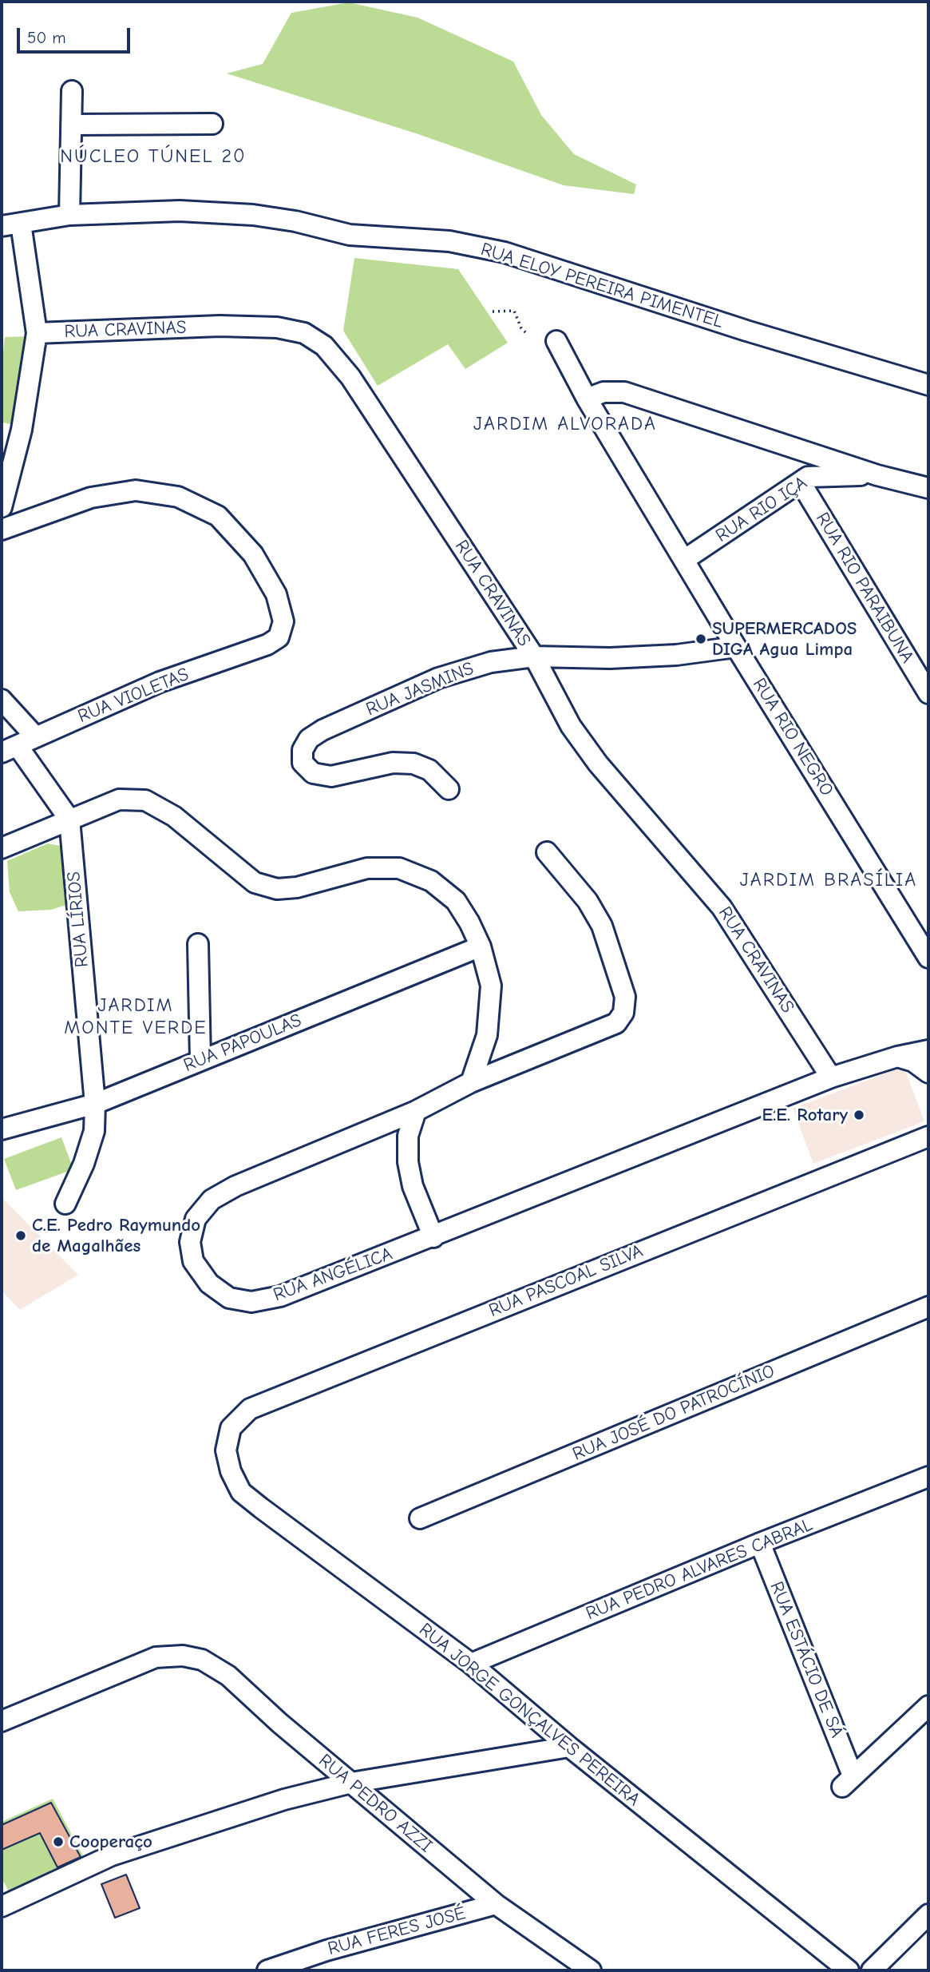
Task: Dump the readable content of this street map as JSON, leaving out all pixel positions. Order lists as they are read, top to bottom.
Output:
{
  "streets": {
    "street": [
      "RUA ELOY PEREIRA PIMENTEL",
      "RUA CRAVINAS",
      "RUA RIO IÇA",
      "RUA RIO PARAIBUNA",
      "RUA JASMINS",
      "RUA VIOLETAS",
      "RUA RIO NEGRO",
      "RUA LÍRIOS",
      "RUA PAPOULAS",
      "RUA ANGÉLICA",
      "RUA PASCOAL SILVA",
      "RUA JOSÉ DO PATROCÍNIO",
      "RUA PEDRO ALVARES CABRAL",
      "RUA ESTÁCIO DE SÁ",
      "RUA JORGE GONÇALVES PEREIRA",
      "RUA PEDRO AZZI",
      "RUA FERES JOSÉ"
    ]
  },
  "crossings": [
    ["RUA CRAVINAS", "RUA JASMINS"],
    ["RUA CRAVINAS", "RUA ANGÉLICA"],
    ["RUA RIO IÇA", "RUA RIO PARAIBUNA"],
    ["RUA RIO IÇA", "RUA RIO NEGRO"],
    ["RUA JASMINS", "RUA RIO NEGRO"],
    ["RUA VIOLETAS", "RUA LÍRIOS"],
    ["RUA LÍRIOS", "RUA PAPOULAS"],
    ["RUA PASCOAL SILVA", "RUA JORGE GONÇALVES PEREIRA"],
    ["RUA PEDRO ALVARES CABRAL", "RUA ESTÁCIO DE SÁ"],
    ["RUA PEDRO ALVARES CABRAL", "RUA JORGE GONÇALVES PEREIRA"],
    ["RUA PEDRO AZZI", "RUA FERES JOSÉ"]
  ],
  "districts": [
    "NÚCLEO TÚNEL 20",
    "JARDIM ALVORADA",
    "JARDIM BRASÍLIA",
    "JARDIM MONTE VERDE"
  ],
  "places": [
    "SUPERMERCADOS DIGA Agua Limpa",
    "E.E. Rotary",
    "C.E. Pedro Raymundo de Magalhães",
    "Cooperaço"
  ],
  "scale_bar": "50 m"
}
